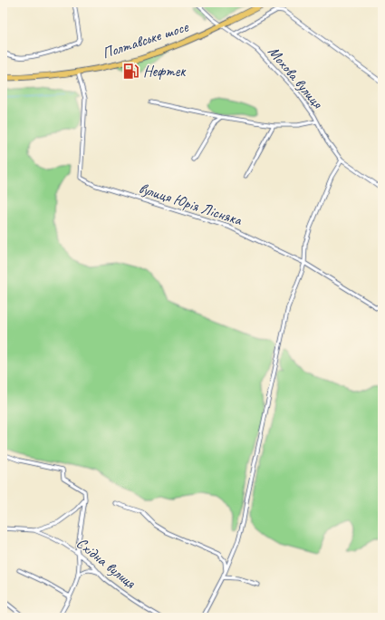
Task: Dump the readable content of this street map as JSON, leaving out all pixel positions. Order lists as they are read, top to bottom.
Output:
{
  "streets": {
    "main road": ["Полтавське шосе"],
    "street": ["Мохова вулиця", "вулиця Юрія Лісняка", "Східна вулиця"]
  },
  "crossings": [
    ["Полтавське шосе", "Мохова вулиця"],
    ["Полтавське шосе", "вулиця Юрія Лісняка"]
  ],
  "places": {
    "fuel station": ["Нефтек"]
  }
}
